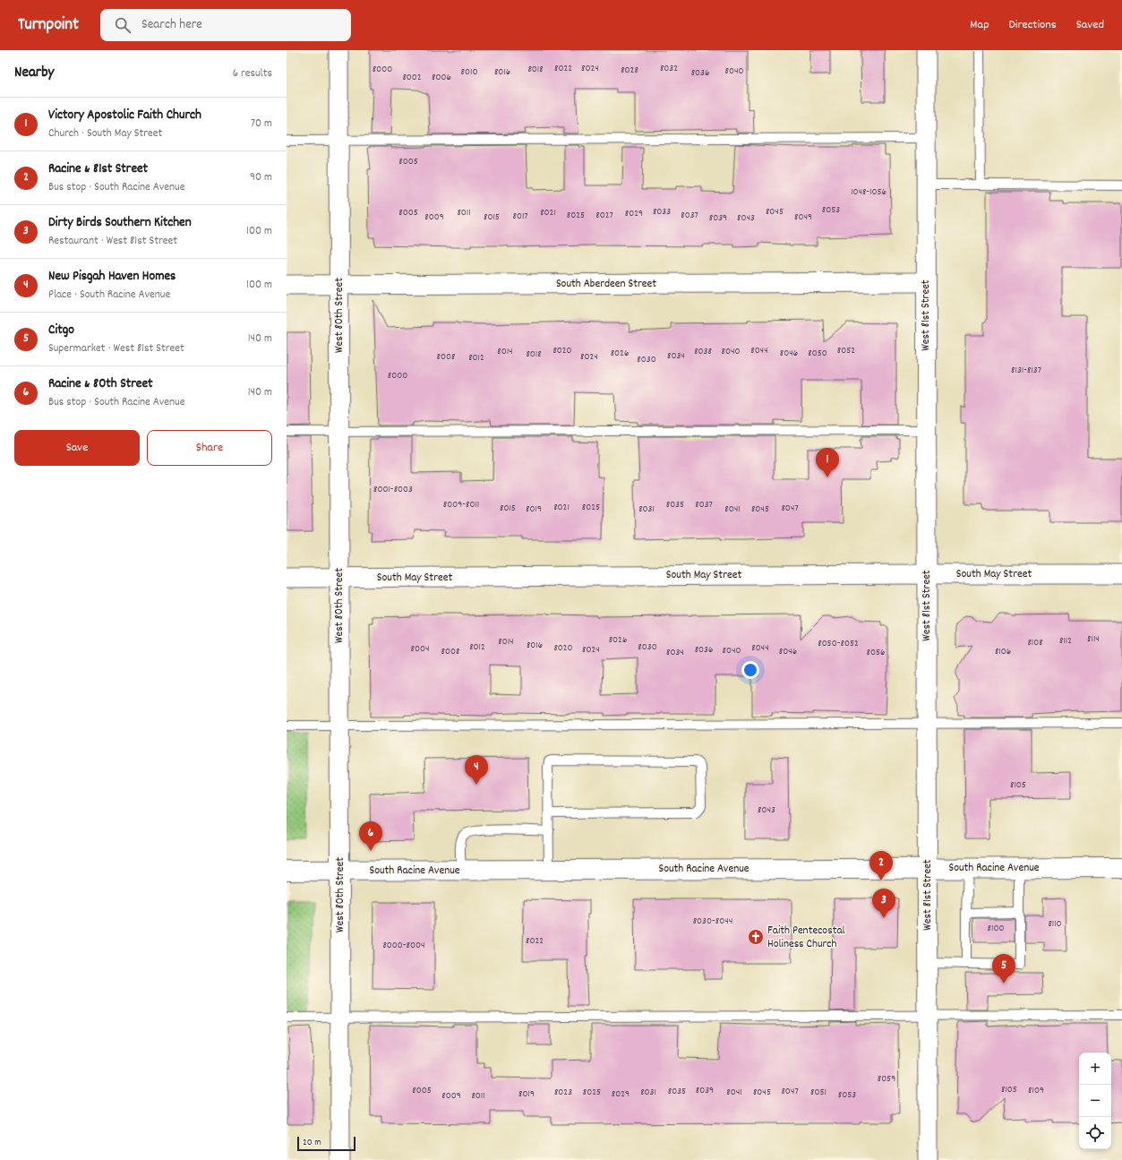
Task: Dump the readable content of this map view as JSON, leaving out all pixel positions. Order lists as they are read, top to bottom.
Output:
{
  "streets": {
    "street": [
      "South Aberdeen Street",
      "West 80th Street",
      "West 81st Street",
      "South May Street",
      "South Racine Avenue"
    ]
  },
  "crossings": [
    ["South Aberdeen Street", "West 80th Street"],
    ["South Aberdeen Street", "West 81st Street"],
    ["West 80th Street", "South May Street"],
    ["West 80th Street", "South Racine Avenue"],
    ["West 81st Street", "South May Street"],
    ["West 81st Street", "South Racine Avenue"]
  ],
  "places": {
    "church": ["Faith Pentecostal Holiness Church"]
  },
  "house_numbers": [
    "8022",
    "8024",
    "8032",
    "8000",
    "8018",
    "8028",
    "8040",
    "8010",
    "8016",
    "8036",
    "8002",
    "8006",
    "8005",
    "1048-1056",
    "8053",
    "8033",
    "8045",
    "8005",
    "8011",
    "8021",
    "8029",
    "8025",
    "8027",
    "8037",
    "8017",
    "8009",
    "8015",
    "8049",
    "8039",
    "8043",
    "8020",
    "8044",
    "8052",
    "8014",
    "8038",
    "8040",
    "8026",
    "8046",
    "8050",
    "8018",
    "8034",
    "8008",
    "8024",
    "8012",
    "8030",
    "8131-8137",
    "8000",
    "8001-8003",
    "8009-8011",
    "8035",
    "8037",
    "8021",
    "8025",
    "8015",
    "8047",
    "8019",
    "8031",
    "8041",
    "8045",
    "8114",
    "8026",
    "8112",
    "8014",
    "8108",
    "8050-8052",
    "8016",
    "8012",
    "8030",
    "8020",
    "8044",
    "8004",
    "8024",
    "8036",
    "8040",
    "8008",
    "8046",
    "8106",
    "8034",
    "8056",
    "8105",
    "8043",
    "8030-8044",
    "8110",
    "8100",
    "8022",
    "8000-8004",
    "8059",
    "8105",
    "8005",
    "8039",
    "8109",
    "8035",
    "8047",
    "8023",
    "8025",
    "8031",
    "8041",
    "8045",
    "8051",
    "8019",
    "8029",
    "8053",
    "8009",
    "8011"
  ],
  "scale_bar": "20 m",
  "page": {
    "header": "Turnpoint",
    "search": "Search here",
    "nav": ["Map", "Directions", "Saved"],
    "heading": ["Nearby", "6 results"],
    "list": [
      {
        "mark": "1",
        "name": "Victory Apostolic Faith Church",
        "note": "Church · South May Street",
        "value": "70 m"
      },
      {
        "mark": "2",
        "name": "Racine & 81st Street",
        "note": "Bus stop · South Racine Avenue",
        "value": "90 m"
      },
      {
        "mark": "3",
        "name": "Dirty Birds Southern Kitchen",
        "note": "Restaurant · West 81st Street",
        "value": "100 m"
      },
      {
        "mark": "4",
        "name": "New Pisgah Haven Homes",
        "note": "Place · South Racine Avenue",
        "value": "100 m"
      },
      {
        "mark": "5",
        "name": "Citgo",
        "note": "Supermarket · West 81st Street",
        "value": "140 m"
      },
      {
        "mark": "6",
        "name": "Racine & 80th Street",
        "note": "Bus stop · South Racine Avenue",
        "value": "140 m"
      }
    ],
    "buttons": ["Save", "Share"],
    "pins": [
      "1",
      "4",
      "6",
      "2",
      "3",
      "5"
    ],
    "map_buttons": ["+", "−"],
    "scale": "20 m"
  }
}
